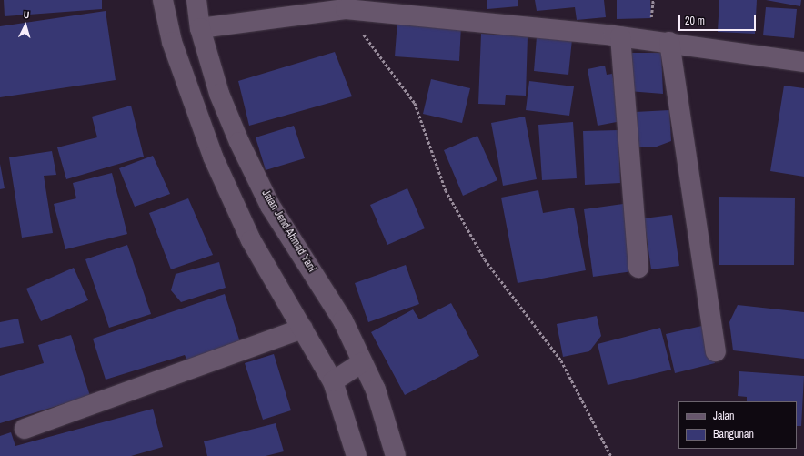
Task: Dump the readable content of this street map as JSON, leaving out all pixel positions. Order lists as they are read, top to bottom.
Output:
{
  "streets": {
    "street": ["Jalan Jend Ahmad Yani"]
  },
  "legend": ["Jalan", "Bangunan"],
  "scale_bar": "20 m",
  "north": "top"
}
